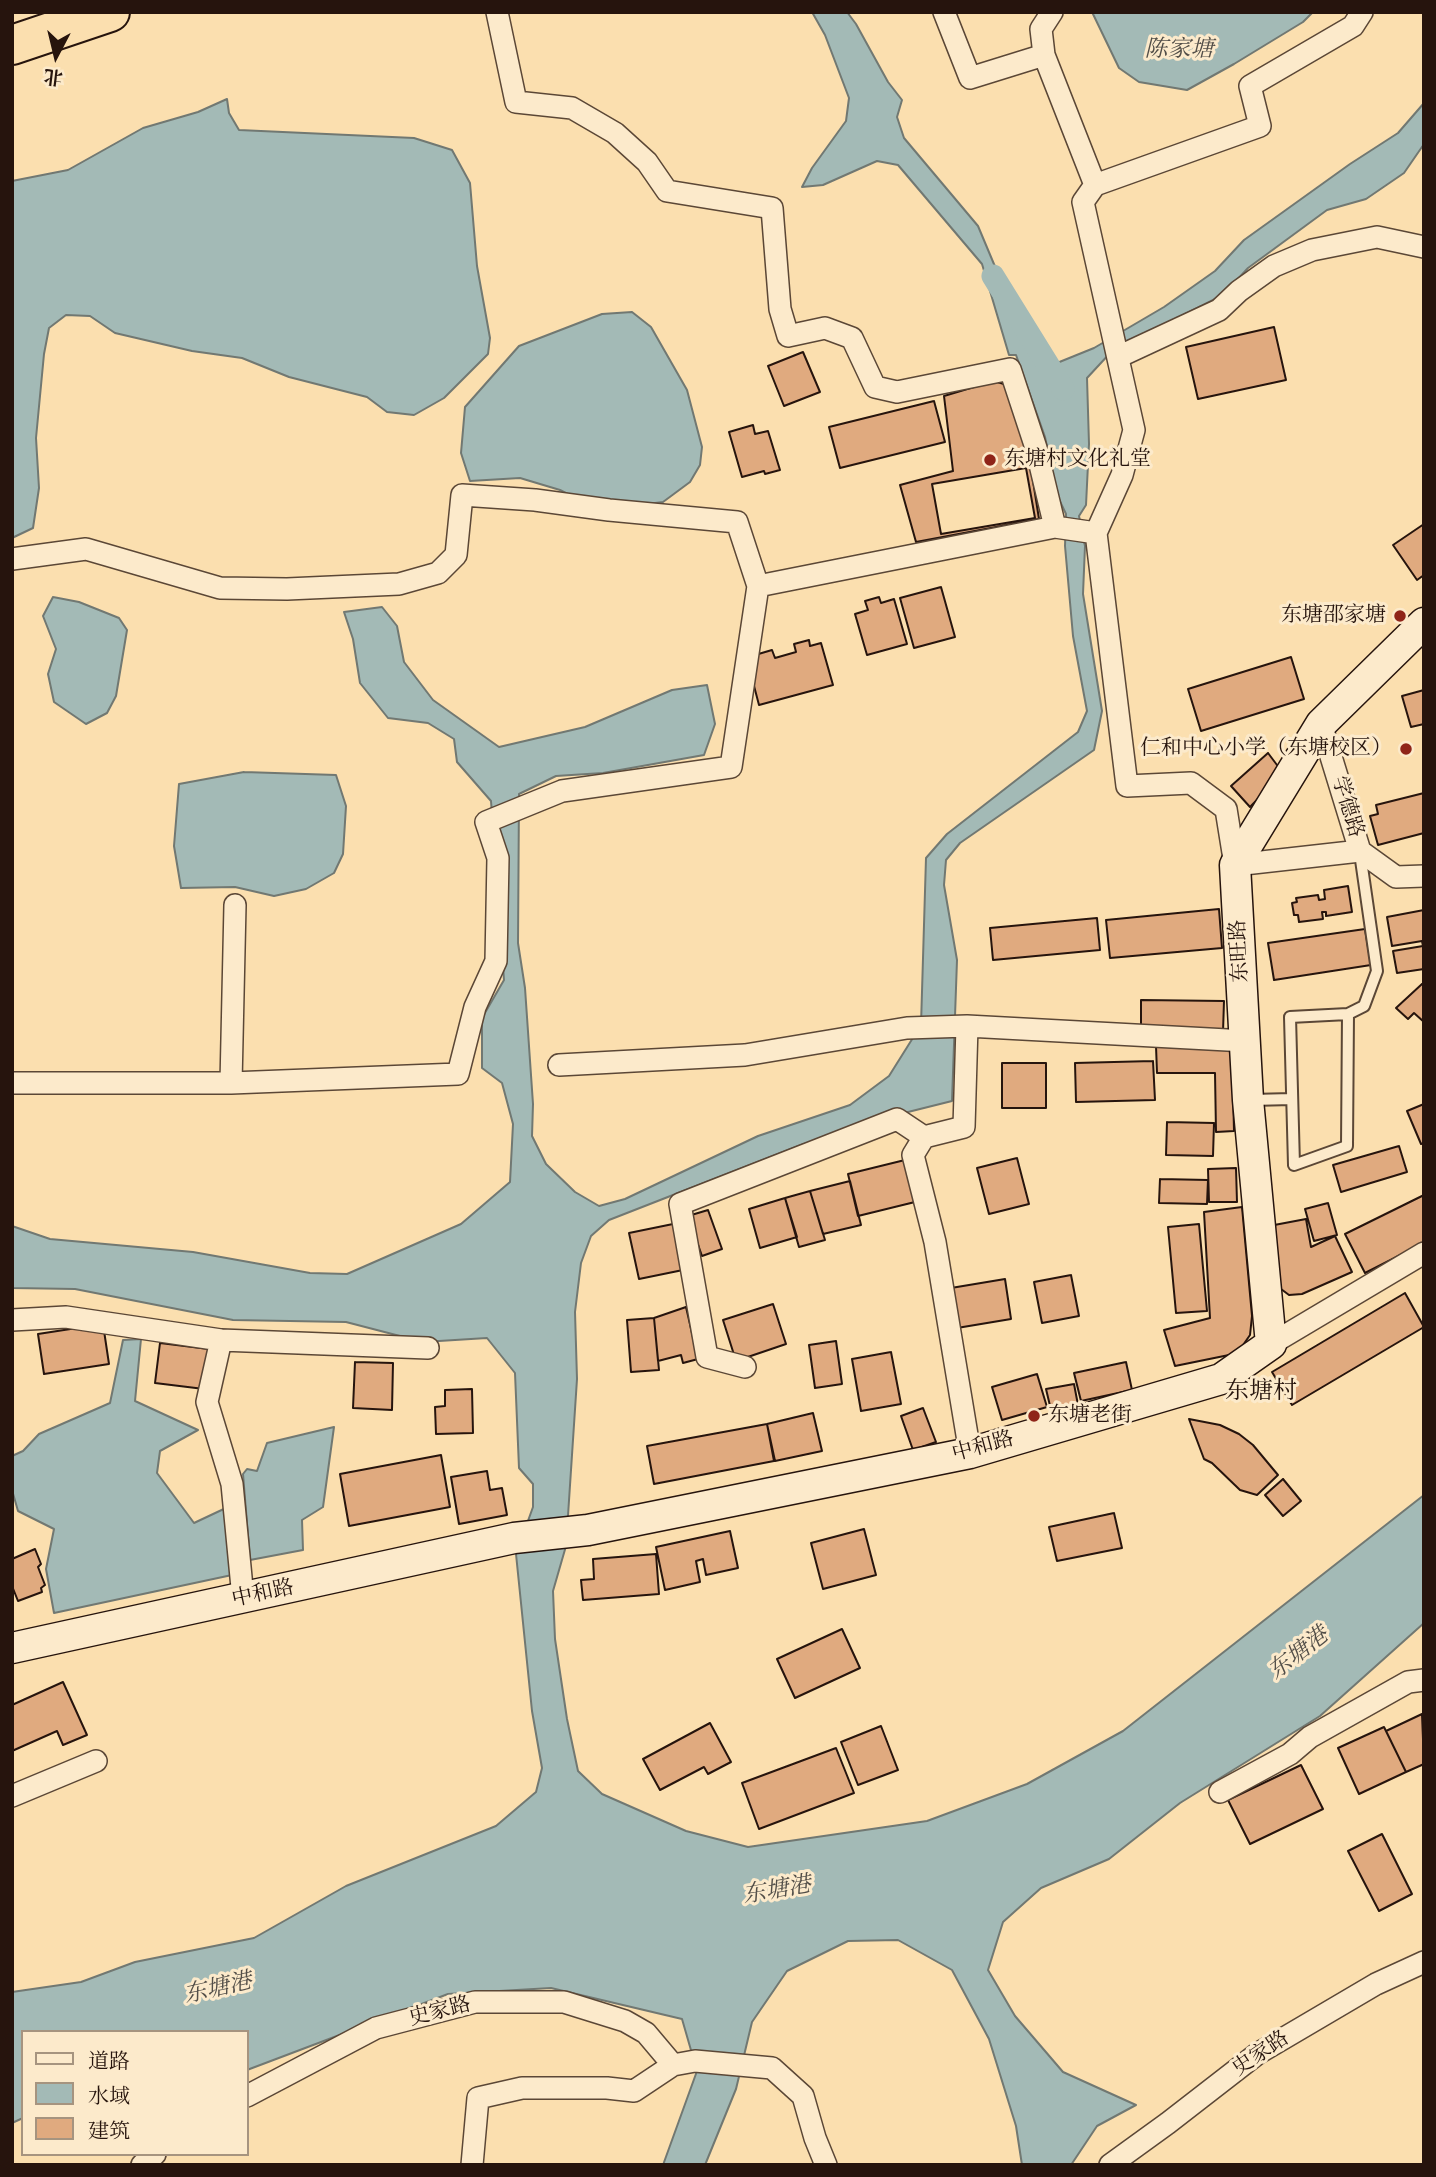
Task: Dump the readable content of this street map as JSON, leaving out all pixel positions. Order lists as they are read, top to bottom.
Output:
{
  "streets": {
    "street": [
      "学德路",
      "东旺路",
      "中和路",
      "史家路"
    ]
  },
  "crossings": [
    ["学德路", "东旺路"],
    ["东旺路", "中和路"]
  ],
  "districts": ["东塘村"],
  "water": ["陈家塘", "东塘港"],
  "places": [
    "东塘村文化礼堂",
    "东塘邵家塘",
    "仁和中心小学（东塘校区）",
    "东塘老街"
  ],
  "legend": ["道路", "水域", "建筑"],
  "north": "bottom"
}
